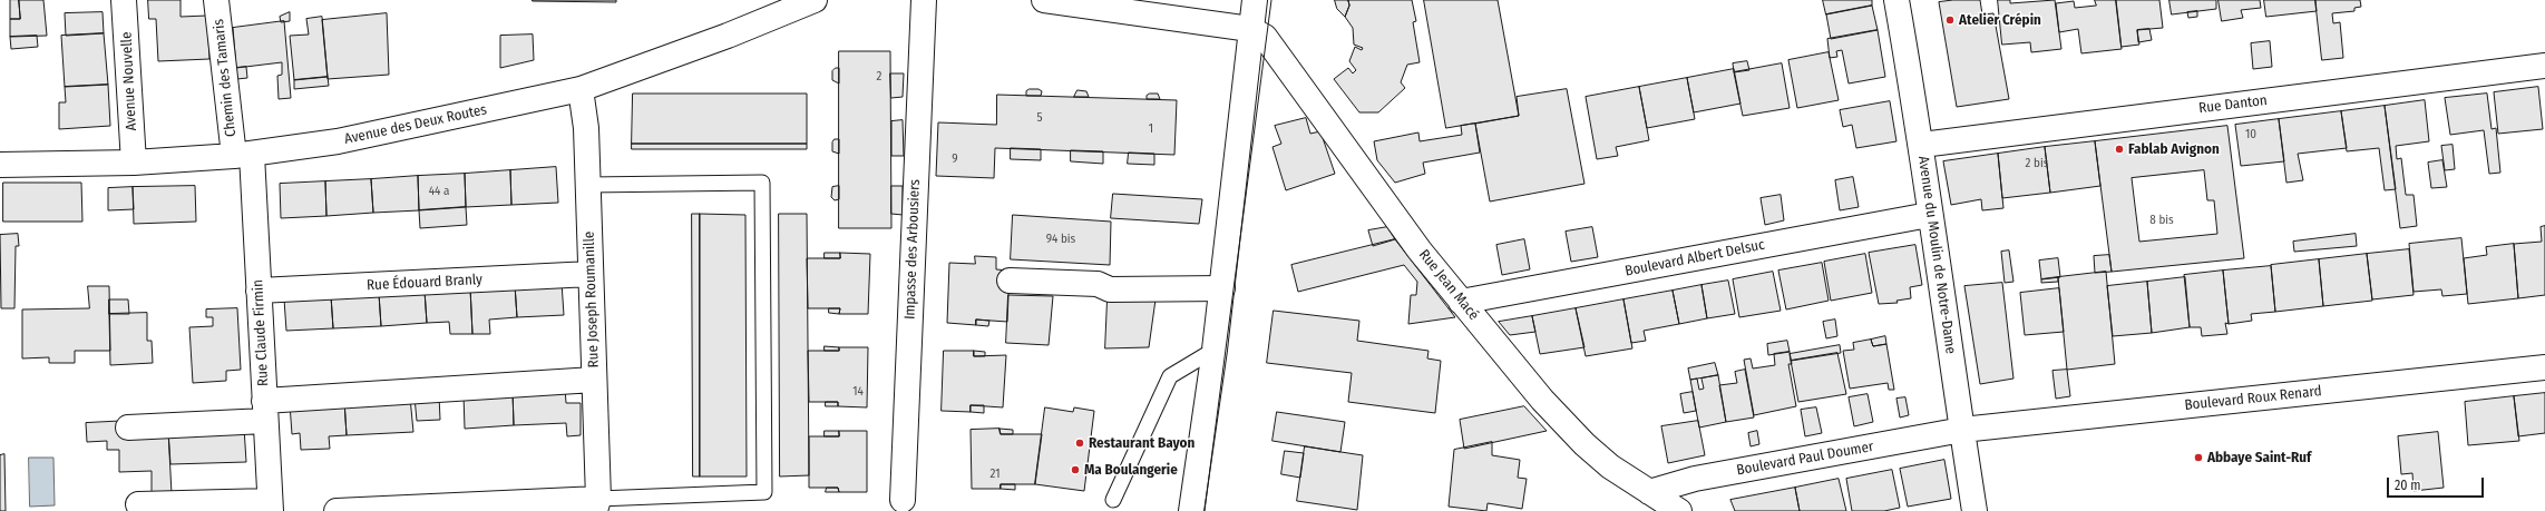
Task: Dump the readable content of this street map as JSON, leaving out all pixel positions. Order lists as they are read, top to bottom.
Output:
{
  "streets": {
    "street": [
      "Chemin des Tamaris",
      "Avenue Nouvelle",
      "Rue Danton",
      "Avenue des Deux Routes",
      "Impasse des Arbousiers",
      "Avenue du Moulin de Notre-Dame",
      "Boulevard Albert Delsuc",
      "Rue Édouard Branly",
      "Rue Jean Macé",
      "Rue Joseph Roumanille",
      "Rue Claude Firmin",
      "Boulevard Roux Renard",
      "Boulevard Paul Doumer"
    ]
  },
  "crossings": [
    ["Chemin des Tamaris", "Avenue des Deux Routes"],
    ["Chemin des Tamaris", "Rue Claude Firmin"],
    ["Avenue Nouvelle", "Avenue des Deux Routes"],
    ["Rue Danton", "Avenue du Moulin de Notre-Dame"],
    ["Avenue des Deux Routes", "Rue Joseph Roumanille"],
    ["Avenue des Deux Routes", "Rue Claude Firmin"],
    ["Avenue du Moulin de Notre-Dame", "Boulevard Albert Delsuc"],
    ["Avenue du Moulin de Notre-Dame", "Boulevard Roux Renard"],
    ["Avenue du Moulin de Notre-Dame", "Boulevard Paul Doumer"],
    ["Boulevard Albert Delsuc", "Rue Jean Macé"],
    ["Rue Édouard Branly", "Rue Joseph Roumanille"],
    ["Rue Édouard Branly", "Rue Claude Firmin"],
    ["Rue Jean Macé", "Boulevard Paul Doumer"],
    ["Boulevard Roux Renard", "Boulevard Paul Doumer"]
  ],
  "places": [
    "Atelier Crépin",
    "Fablab Avignon",
    "Restaurant Bayon",
    "Abbaye Saint-Ruf",
    "Ma Boulangerie"
  ],
  "house_numbers": [
    "2",
    "5",
    "1",
    "10",
    "9",
    "2 bis",
    "44 a",
    "8 bis",
    "94 bis",
    "14",
    "21"
  ],
  "scale_bar": "20 m"
}
